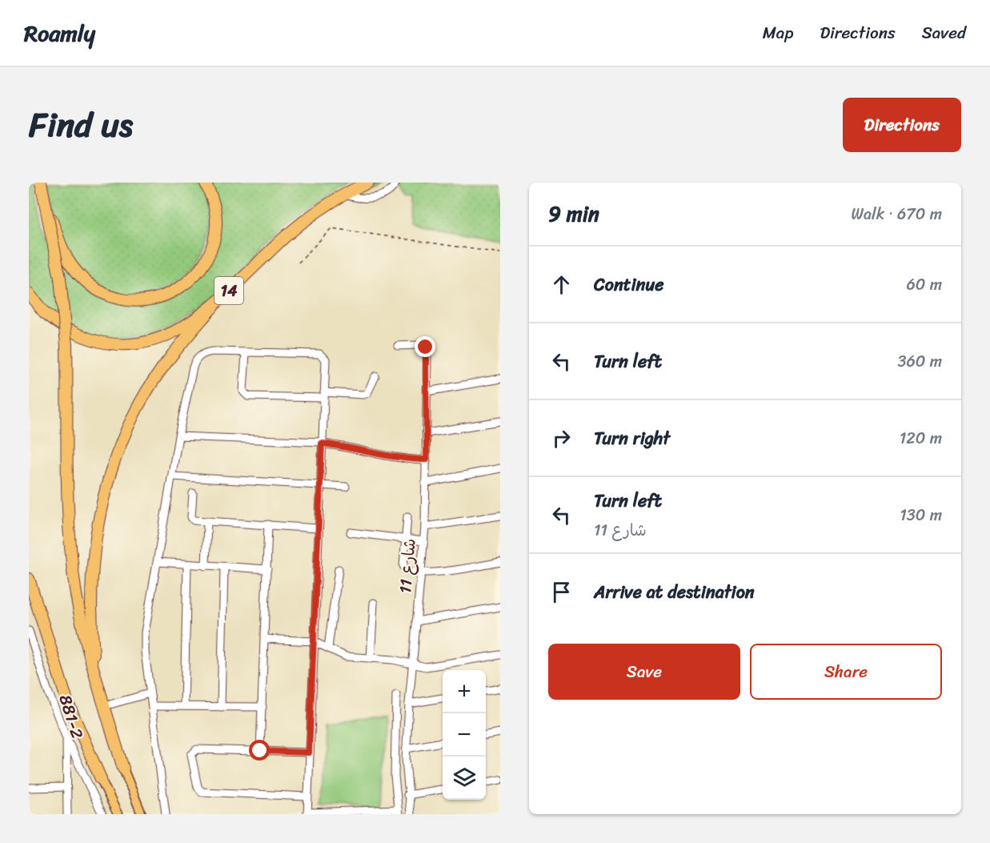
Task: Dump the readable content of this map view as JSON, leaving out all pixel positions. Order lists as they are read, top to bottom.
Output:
{
  "streets": {
    "highway": ["14"],
    "street": ["شارع 11", "881-2"]
  },
  "page": {
    "header": "Roamly",
    "nav": ["Map", "Directions", "Saved"],
    "title": "Find us",
    "buttons": [
      "Directions",
      ["Save", "Share"]
    ],
    "heading": ["9 min", "Walk · 670 m"],
    "list": [
      ["Continue", "60 m"],
      ["Turn left", "360 m"],
      ["Turn right", "120 m"],
      ["Turn left", "شارع 11", "130 m"],
      "Arrive at destination"
    ],
    "map_buttons": ["+", "−"]
  }
}
